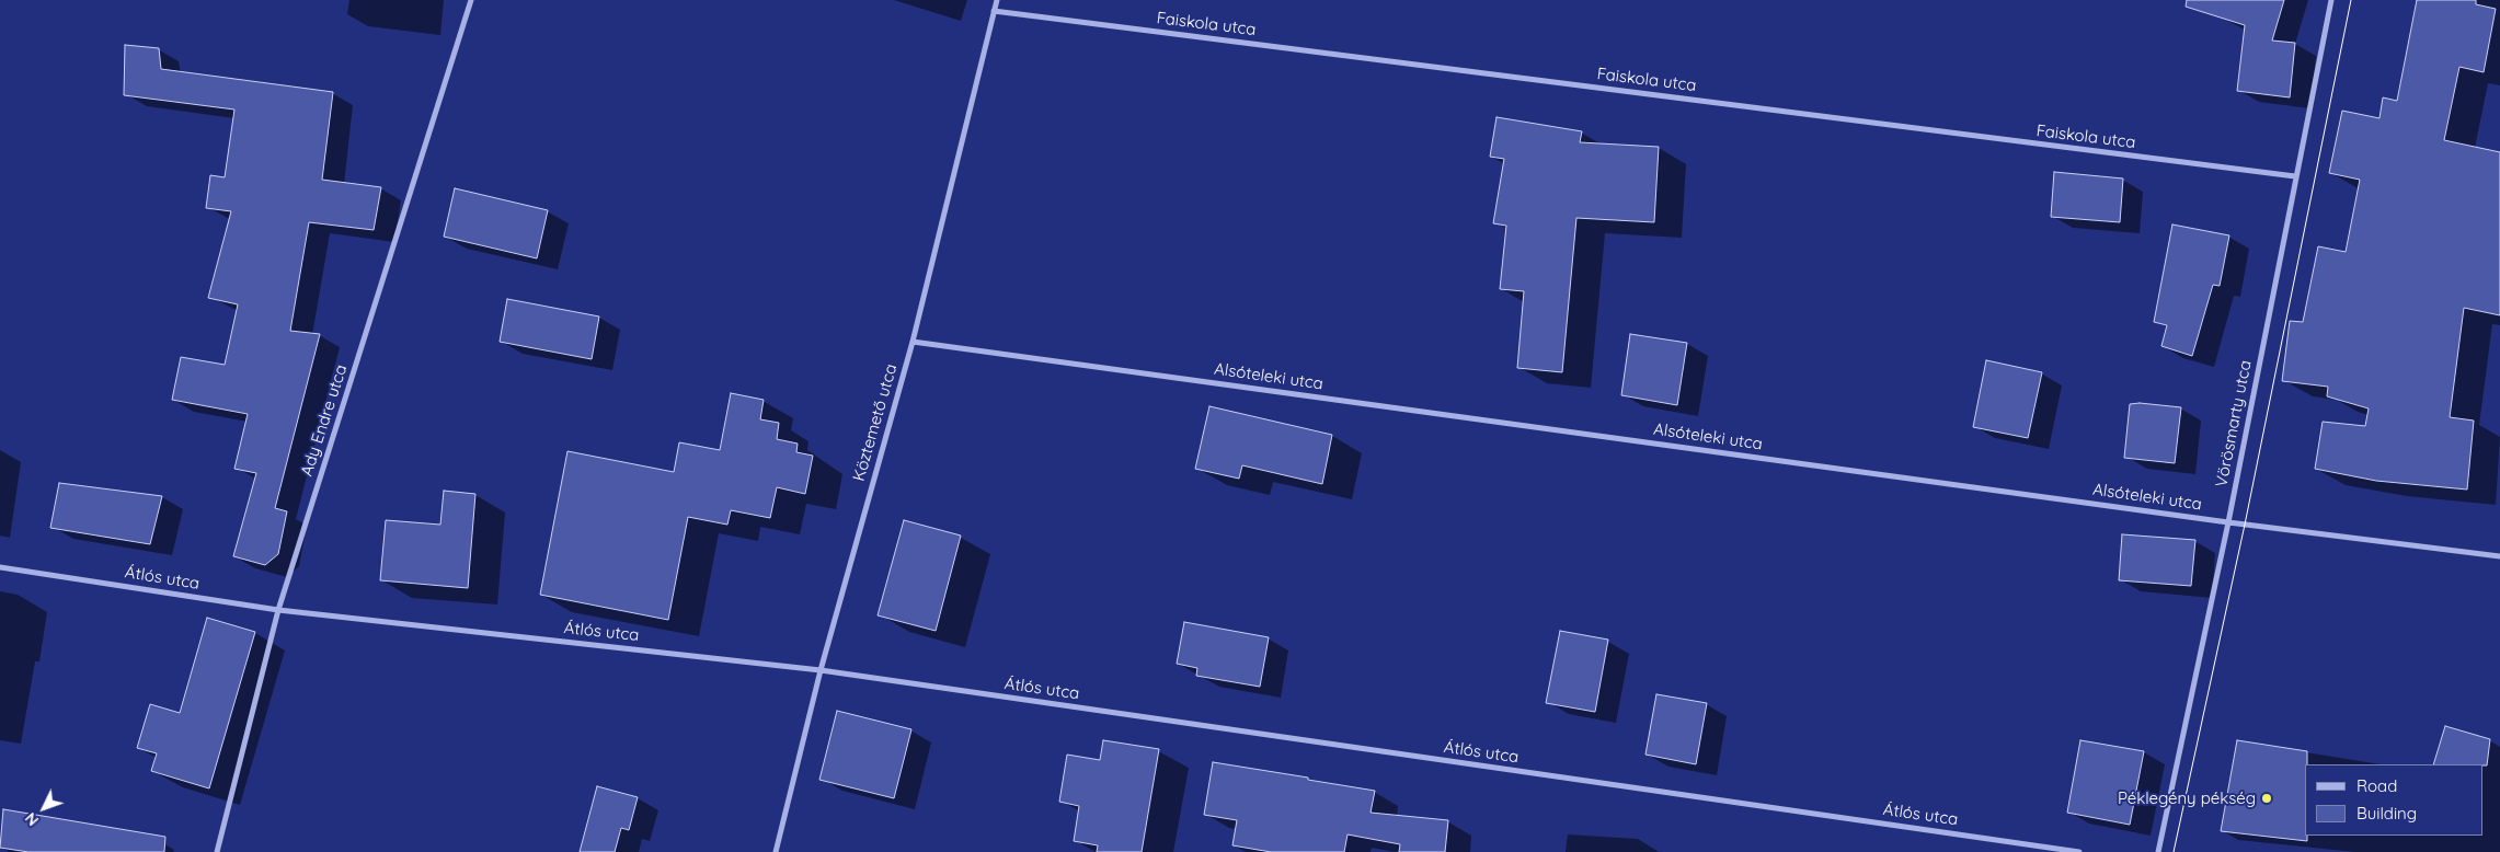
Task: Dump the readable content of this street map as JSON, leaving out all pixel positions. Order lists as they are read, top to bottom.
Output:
{
  "streets": {
    "street": [
      "Faiskola utca",
      "Alsóteleki utca",
      "Ady Endre utca",
      "Köztemető utca",
      "Vörösmarty utca",
      "Átlós utca"
    ]
  },
  "crossings": [
    ["Faiskola utca", "Köztemető utca"],
    ["Faiskola utca", "Vörösmarty utca"],
    ["Alsóteleki utca", "Köztemető utca"],
    ["Alsóteleki utca", "Vörösmarty utca"],
    ["Ady Endre utca", "Átlós utca"],
    ["Köztemető utca", "Átlós utca"]
  ],
  "places": ["Péklegény pékség"],
  "legend": ["Road", "Building"],
  "north": "bottom left"
}
